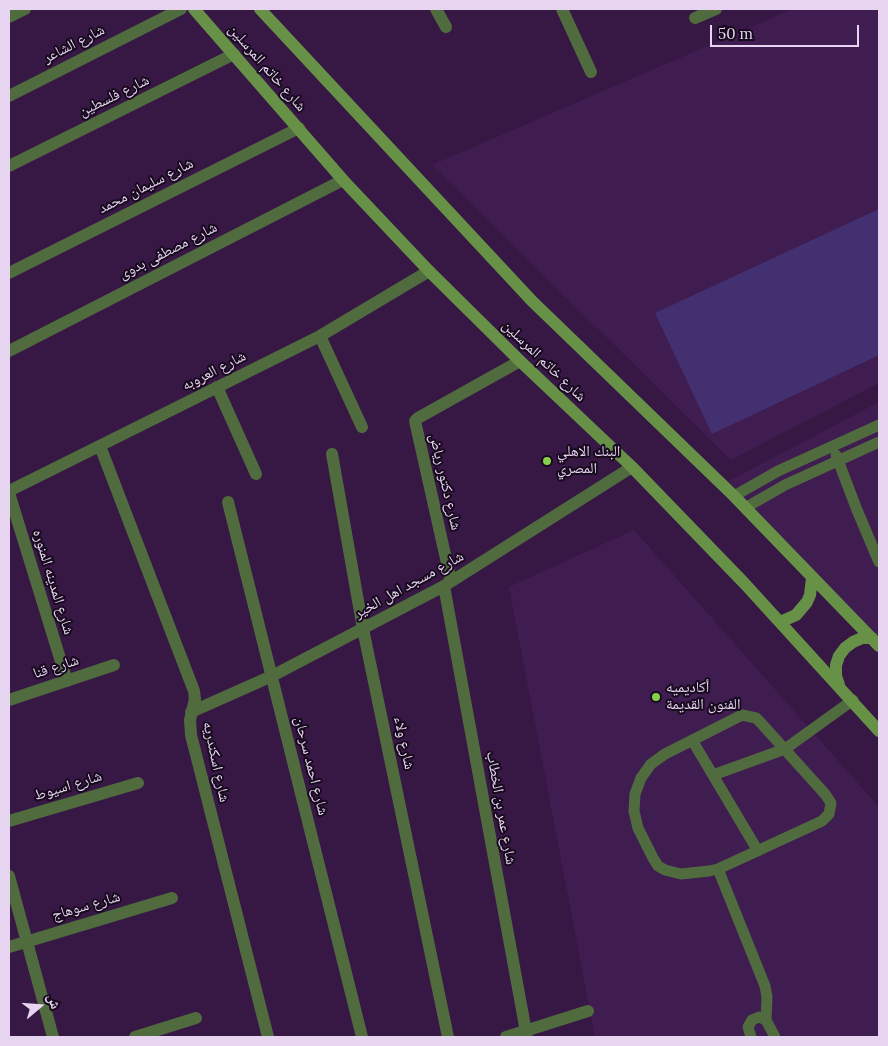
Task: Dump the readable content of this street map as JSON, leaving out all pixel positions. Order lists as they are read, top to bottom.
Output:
{
  "streets": {
    "main road": ["شارع خاتم المرسلين"],
    "street": [
      "شارع الشاعر",
      "شارع فلسطين",
      "شارع سليمان محمد",
      "شارع مصطفى بدوى",
      "شارع العروبه",
      "شارع دكتور رياض",
      "شارع المدينه المنوره",
      "شارع مسجد اهل الخير",
      "شارع قنا",
      "شارع ولاء",
      "شارع اسكندريه",
      "شارع احمد سرحان",
      "شارع اسيوط",
      "شارع عمر بن الخطاب",
      "شارع سوهاج"
    ]
  },
  "crossings": [
    ["شارع خاتم المرسلين", "شارع فلسطين"],
    ["شارع خاتم المرسلين", "شارع سليمان محمد"],
    ["شارع خاتم المرسلين", "شارع مصطفى بدوى"],
    ["شارع خاتم المرسلين", "شارع العروبه"],
    ["شارع خاتم المرسلين", "شارع دكتور رياض"],
    ["شارع خاتم المرسلين", "شارع مسجد اهل الخير"],
    ["شارع العروبه", "شارع المدينه المنوره"],
    ["شارع العروبه", "شارع اسكندريه"],
    ["شارع دكتور رياض", "شارع مسجد اهل الخير"],
    ["شارع دكتور رياض", "شارع عمر بن الخطاب"],
    ["شارع المدينه المنوره", "شارع قنا"],
    ["شارع مسجد اهل الخير", "شارع ولاء"],
    ["شارع مسجد اهل الخير", "شارع اسكندريه"],
    ["شارع مسجد اهل الخير", "شارع احمد سرحان"],
    ["شارع مسجد اهل الخير", "شارع عمر بن الخطاب"]
  ],
  "places": ["البنك الاهلي المصري", "أكاديميه الفنون القديمة"],
  "scale_bar": "50 m",
  "north": "right"
}
